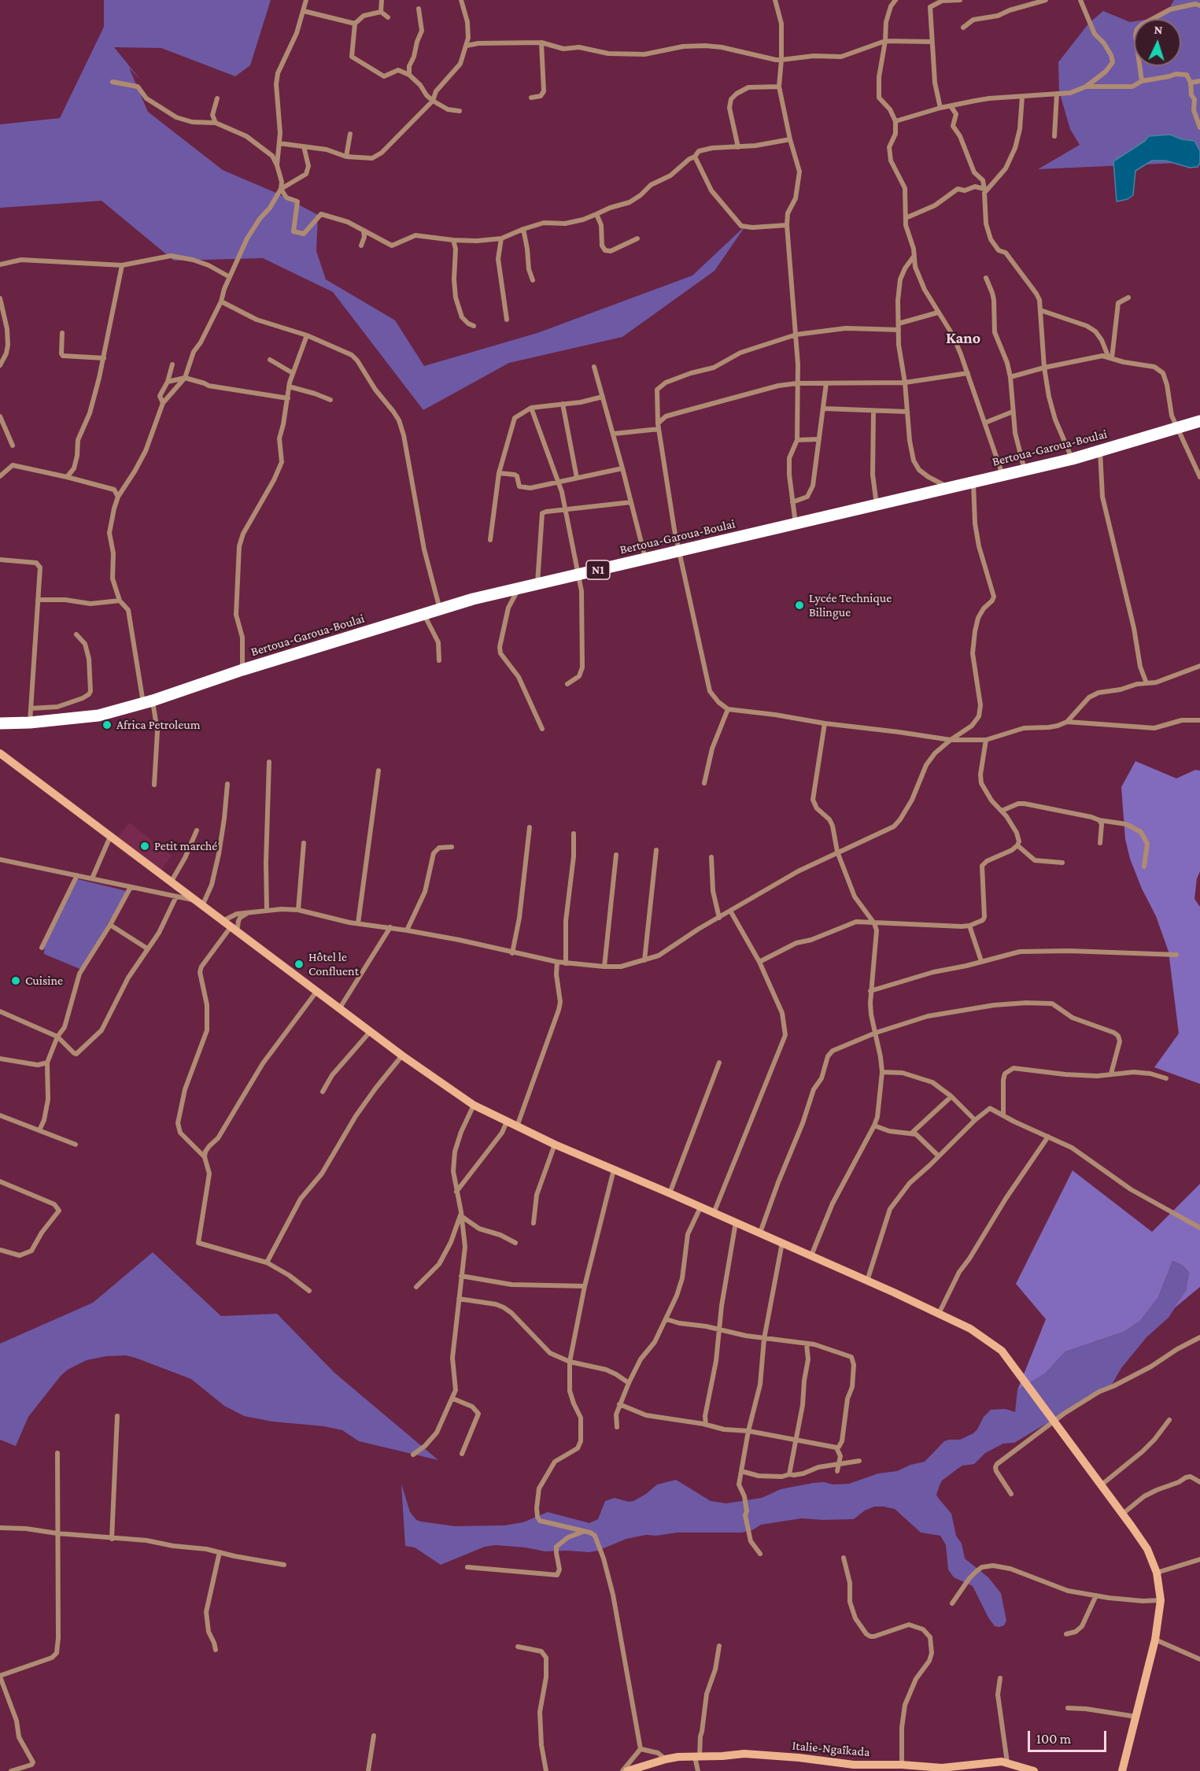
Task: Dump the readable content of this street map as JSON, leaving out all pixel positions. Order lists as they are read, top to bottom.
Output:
{
  "streets": {
    "highway": ["Bertoua-Garoua-Boulai", "N1"],
    "street": ["Italie-Ngaîkada"]
  },
  "districts": ["Kano"],
  "places": [
    "Lycée Technique Bilingue",
    "Africa Petroleum",
    "Petit marché",
    "Hôtel le Confluent",
    "Cuisine"
  ],
  "scale_bar": "100 m",
  "north": "top"
}
